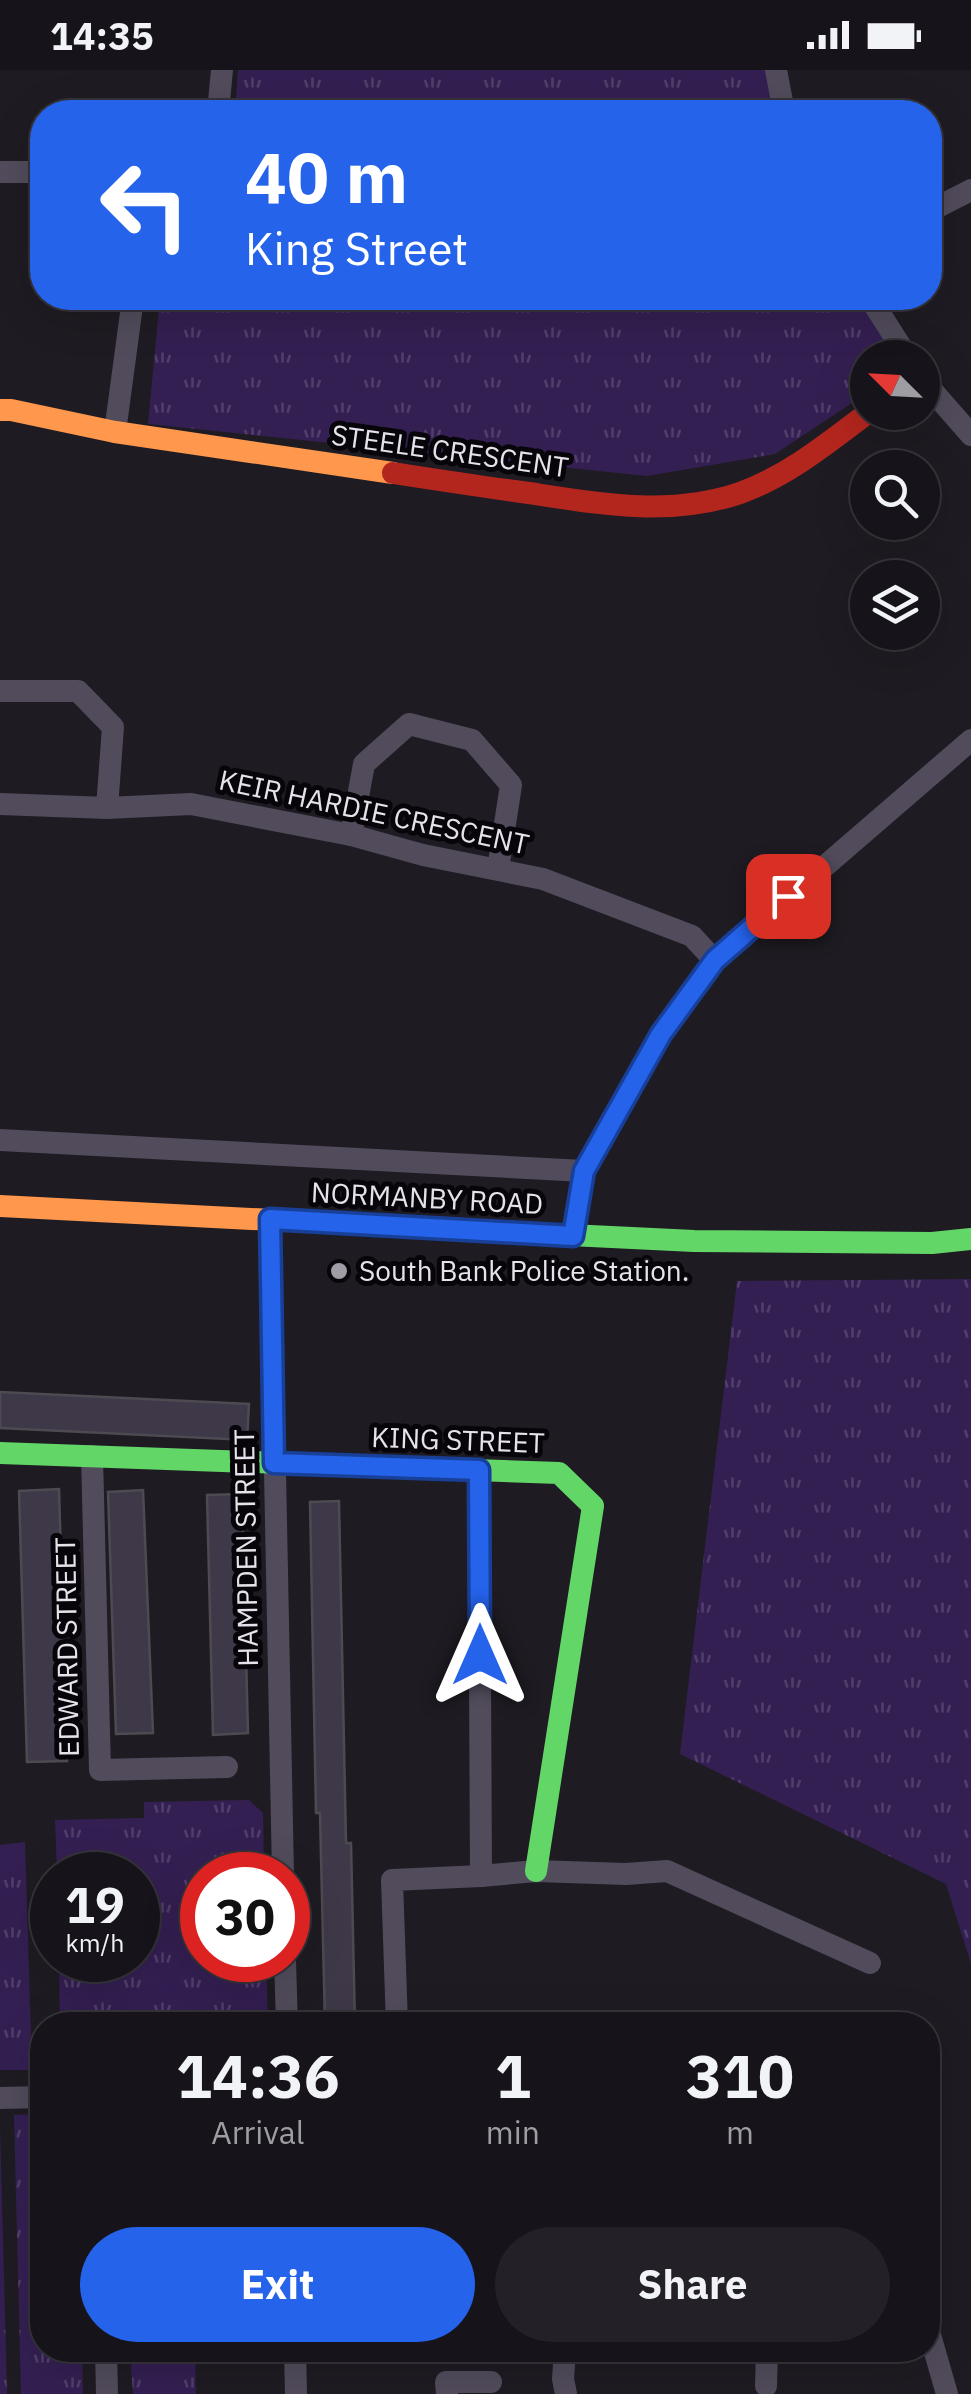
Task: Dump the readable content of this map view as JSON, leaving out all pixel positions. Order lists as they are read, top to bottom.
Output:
{
  "streets": {
    "street": [
      "STEELE CRESCENT",
      "KEIR HARDIE CRESCENT",
      "NORMANBY ROAD",
      "KING STREET",
      "HAMPDEN STREET",
      "EDWARD STREET"
    ]
  },
  "crossings": [
    ["NORMANBY ROAD", "HAMPDEN STREET"],
    ["KING STREET", "HAMPDEN STREET"],
    ["KING STREET", "EDWARD STREET"]
  ],
  "places": ["South Bank Police Station."],
  "north": "top left",
  "page": {
    "status": "14:35",
    "turn": ["40 m", "King Street"],
    "speed": "19 km/h",
    "limit": "30",
    "eta": [
      "14:36",
      "Arrival",
      "1",
      "min",
      "310",
      "m"
    ],
    "buttons": ["Exit", "Share"]
  }
}
